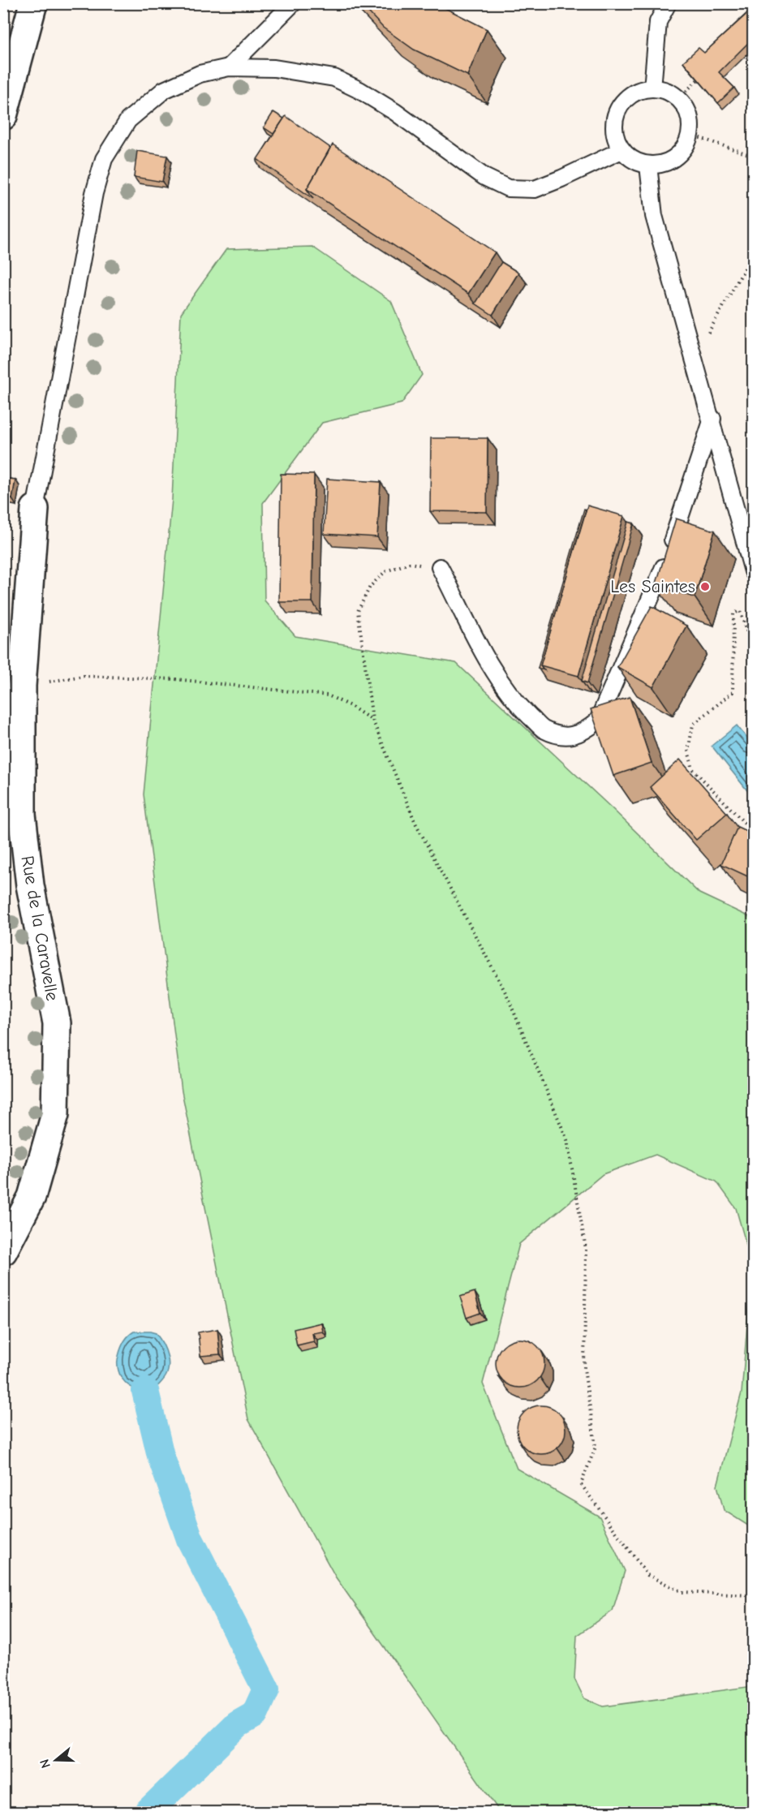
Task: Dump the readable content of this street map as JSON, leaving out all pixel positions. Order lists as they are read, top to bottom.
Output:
{
  "streets": {
    "street": ["Rue de la Caravelle"]
  },
  "places": ["Les Saintes"],
  "north": "left"
}
